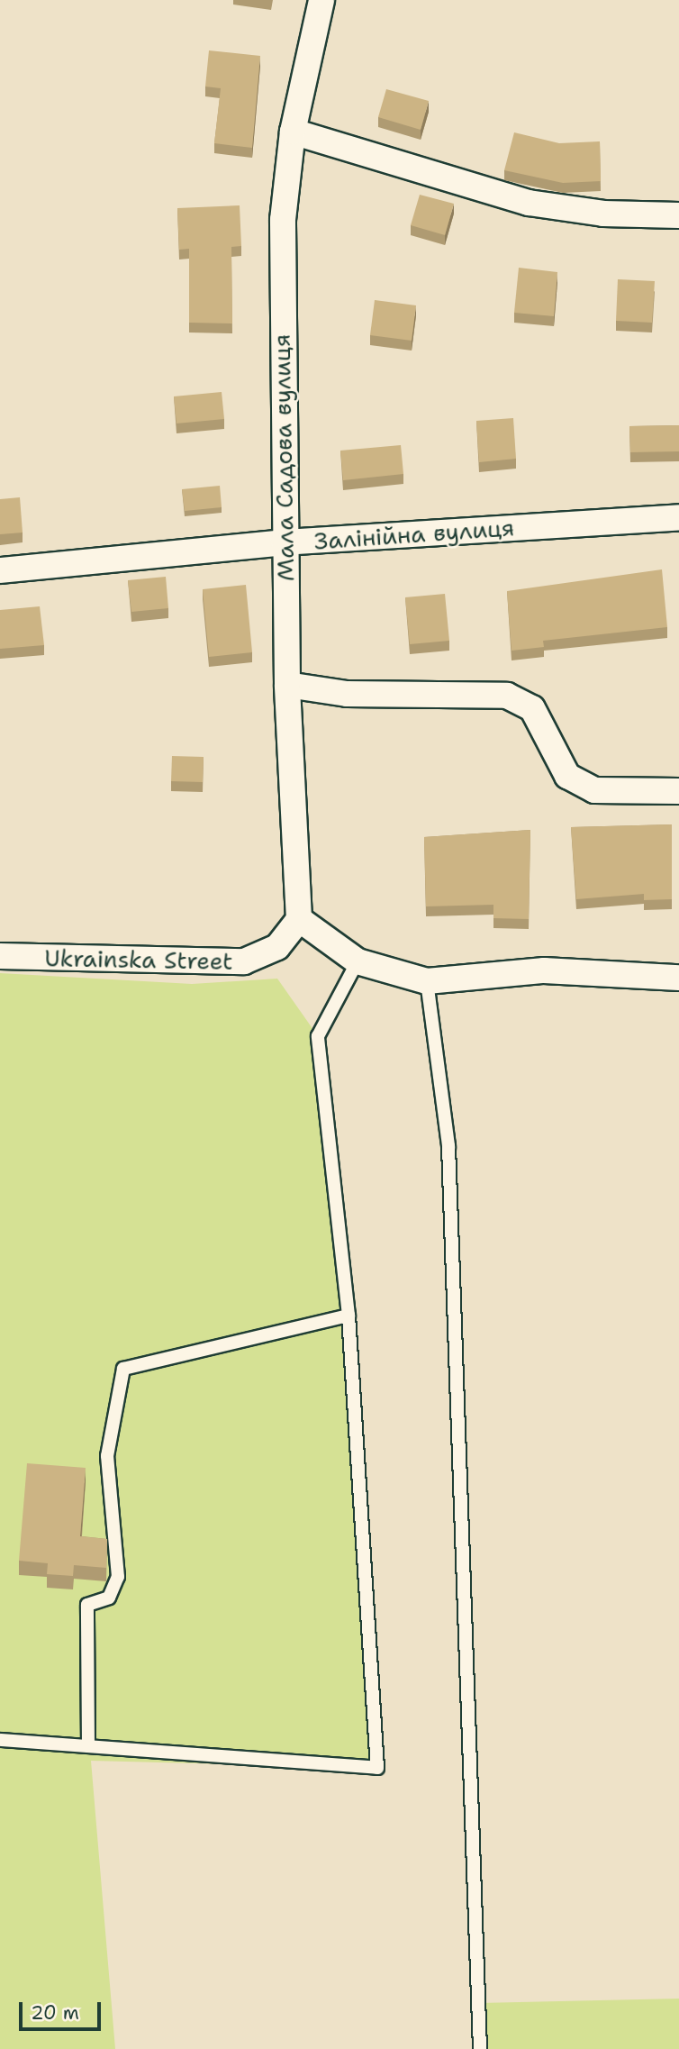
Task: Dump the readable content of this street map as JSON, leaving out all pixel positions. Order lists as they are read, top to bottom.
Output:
{
  "streets": {
    "street": ["Мала Садова вулиця", "Залінійна вулиця", "Ukrainska Street"]
  },
  "crossings": [
    ["Мала Садова вулиця", "Залінійна вулиця"],
    ["Мала Садова вулиця", "Ukrainska Street"]
  ],
  "scale_bar": "20 m"
}
